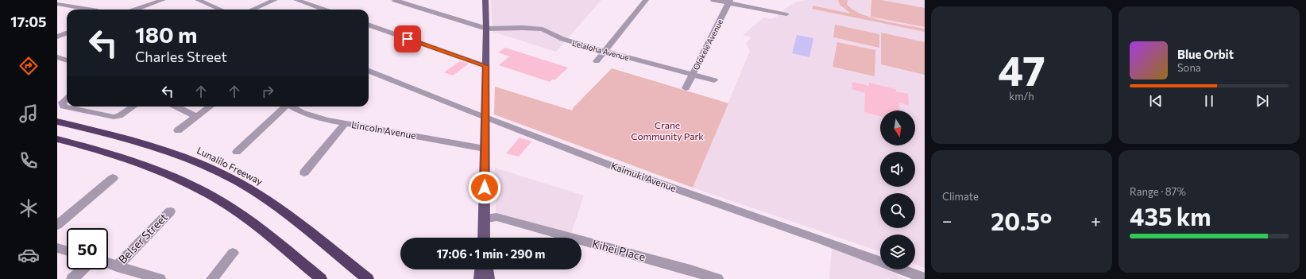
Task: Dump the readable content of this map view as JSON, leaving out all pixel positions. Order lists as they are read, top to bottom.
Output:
{
  "streets": {
    "highway": ["Lunalilo Freeway"],
    "street": [
      "Olokele Avenue",
      "Leialoha Avenue",
      "Lincoln Avenue",
      "Kaimuki Avenue",
      "Belser Street",
      "Kihei Place"
    ]
  },
  "crossings": [
    ["Olokele Avenue", "Leialoha Avenue"]
  ],
  "parks": ["Crane Community Park"],
  "north": "bottom",
  "page": {
    "tabs": "17:05",
    "tile": [
      ["47", "km/h"],
      "Climate",
      ["Range · 87%", "435 km"]
    ],
    "turn": ["180 m", "Charles Street"],
    "song": ["Blue Orbit", "Sona"],
    "heat": ["−", "20.5°", "+"],
    "limit": "50",
    "trip": "17:06 · 1 min · 290 m"
  }
}
